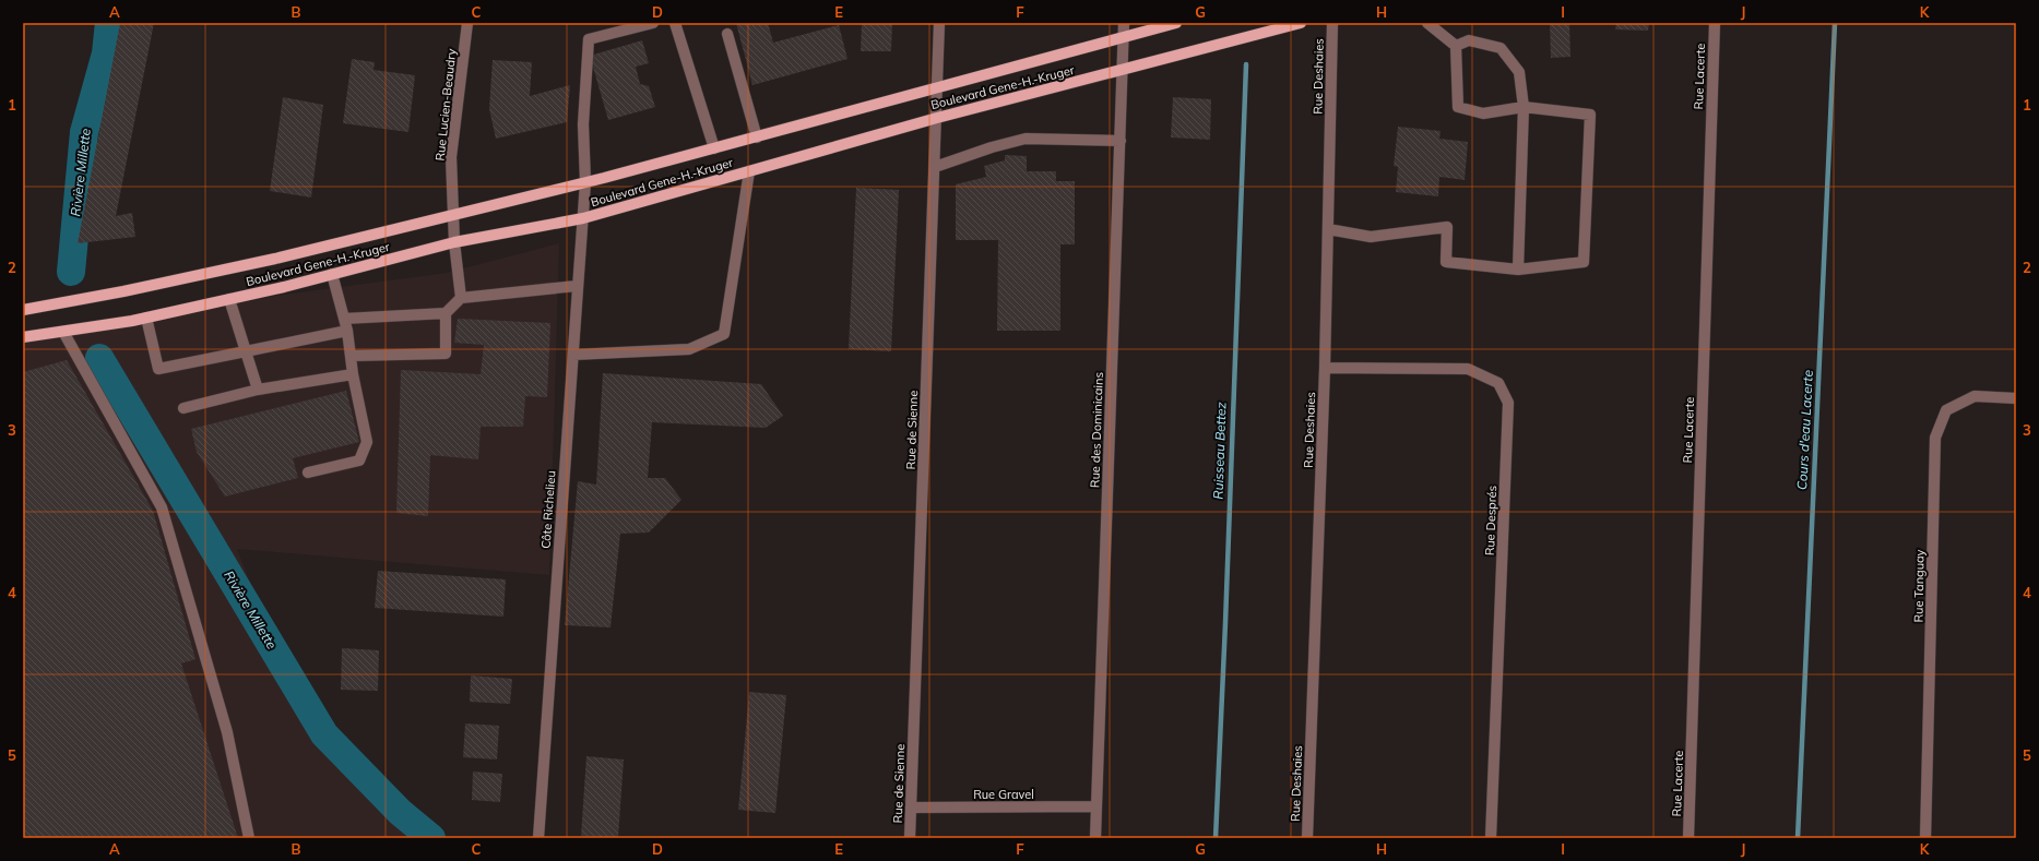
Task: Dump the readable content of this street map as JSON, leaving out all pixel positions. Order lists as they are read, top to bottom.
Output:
{
  "streets": {
    "main road": ["Boulevard Gene-H.-Kruger"],
    "street": [
      "Rue Deshaies",
      "Rue Lacerte",
      "Rue Lucien-Beaudry",
      "Rue de Sienne",
      "Rue des Dominicains",
      "Côte Richelieu",
      "Rue Després",
      "Rue Tanguay",
      "Rue Gravel"
    ]
  },
  "crossings": [
    ["Rue Deshaies", "Rue Després"],
    ["Boulevard Gene-H.-Kruger", "Rue Lucien-Beaudry"],
    ["Boulevard Gene-H.-Kruger", "Rue de Sienne"],
    ["Boulevard Gene-H.-Kruger", "Rue des Dominicains"],
    ["Boulevard Gene-H.-Kruger", "Côte Richelieu"],
    ["Rue de Sienne", "Rue Gravel"],
    ["Rue des Dominicains", "Rue Gravel"]
  ],
  "water": ["Rivière Millette", "Cours d'eau Lacerte", "Ruisseau Bettez"],
  "grid": {
    "columns": [
      "A",
      "B",
      "C",
      "D",
      "E",
      "F",
      "G",
      "H",
      "I",
      "J",
      "K"
    ],
    "rows": [
      "1",
      "2",
      "3",
      "4",
      "5"
    ]
  }
}
